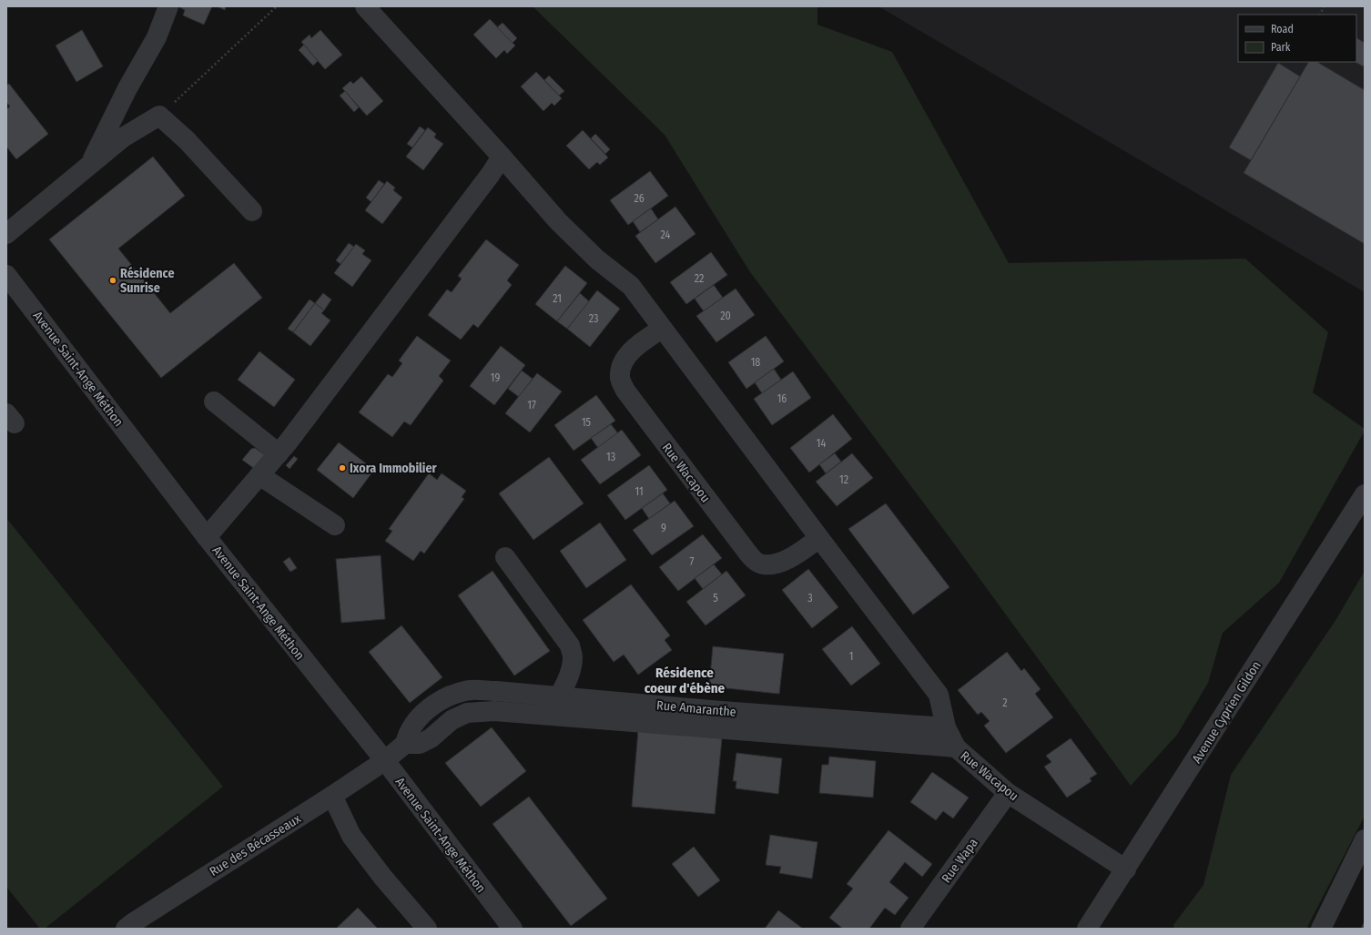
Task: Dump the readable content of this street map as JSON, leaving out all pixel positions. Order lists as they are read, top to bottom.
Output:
{
  "streets": {
    "street": [
      "Avenue Saint-Ange Méthon",
      "Rue Wacapou",
      "Rue Amaranthe",
      "Avenue Cyprien Gildon",
      "Rue des Bécasseaux",
      "Rue Wapa"
    ]
  },
  "crossings": [
    ["Avenue Saint-Ange Méthon", "Rue des Bécasseaux"],
    ["Rue Wacapou", "Rue Amaranthe"],
    ["Rue Wacapou", "Avenue Cyprien Gildon"],
    ["Rue Wacapou", "Rue Wapa"]
  ],
  "districts": ["Résidence coeur d'ébène"],
  "places": ["Résidence Sunrise", "Ixora Immobilier"],
  "house_numbers": [
    "26",
    "24",
    "22",
    "21",
    "20",
    "23",
    "18",
    "19",
    "16",
    "17",
    "15",
    "14",
    "13",
    "12",
    "11",
    "9",
    "7",
    "5",
    "3",
    "1",
    "2"
  ],
  "legend": ["Road", "Park"]
}
